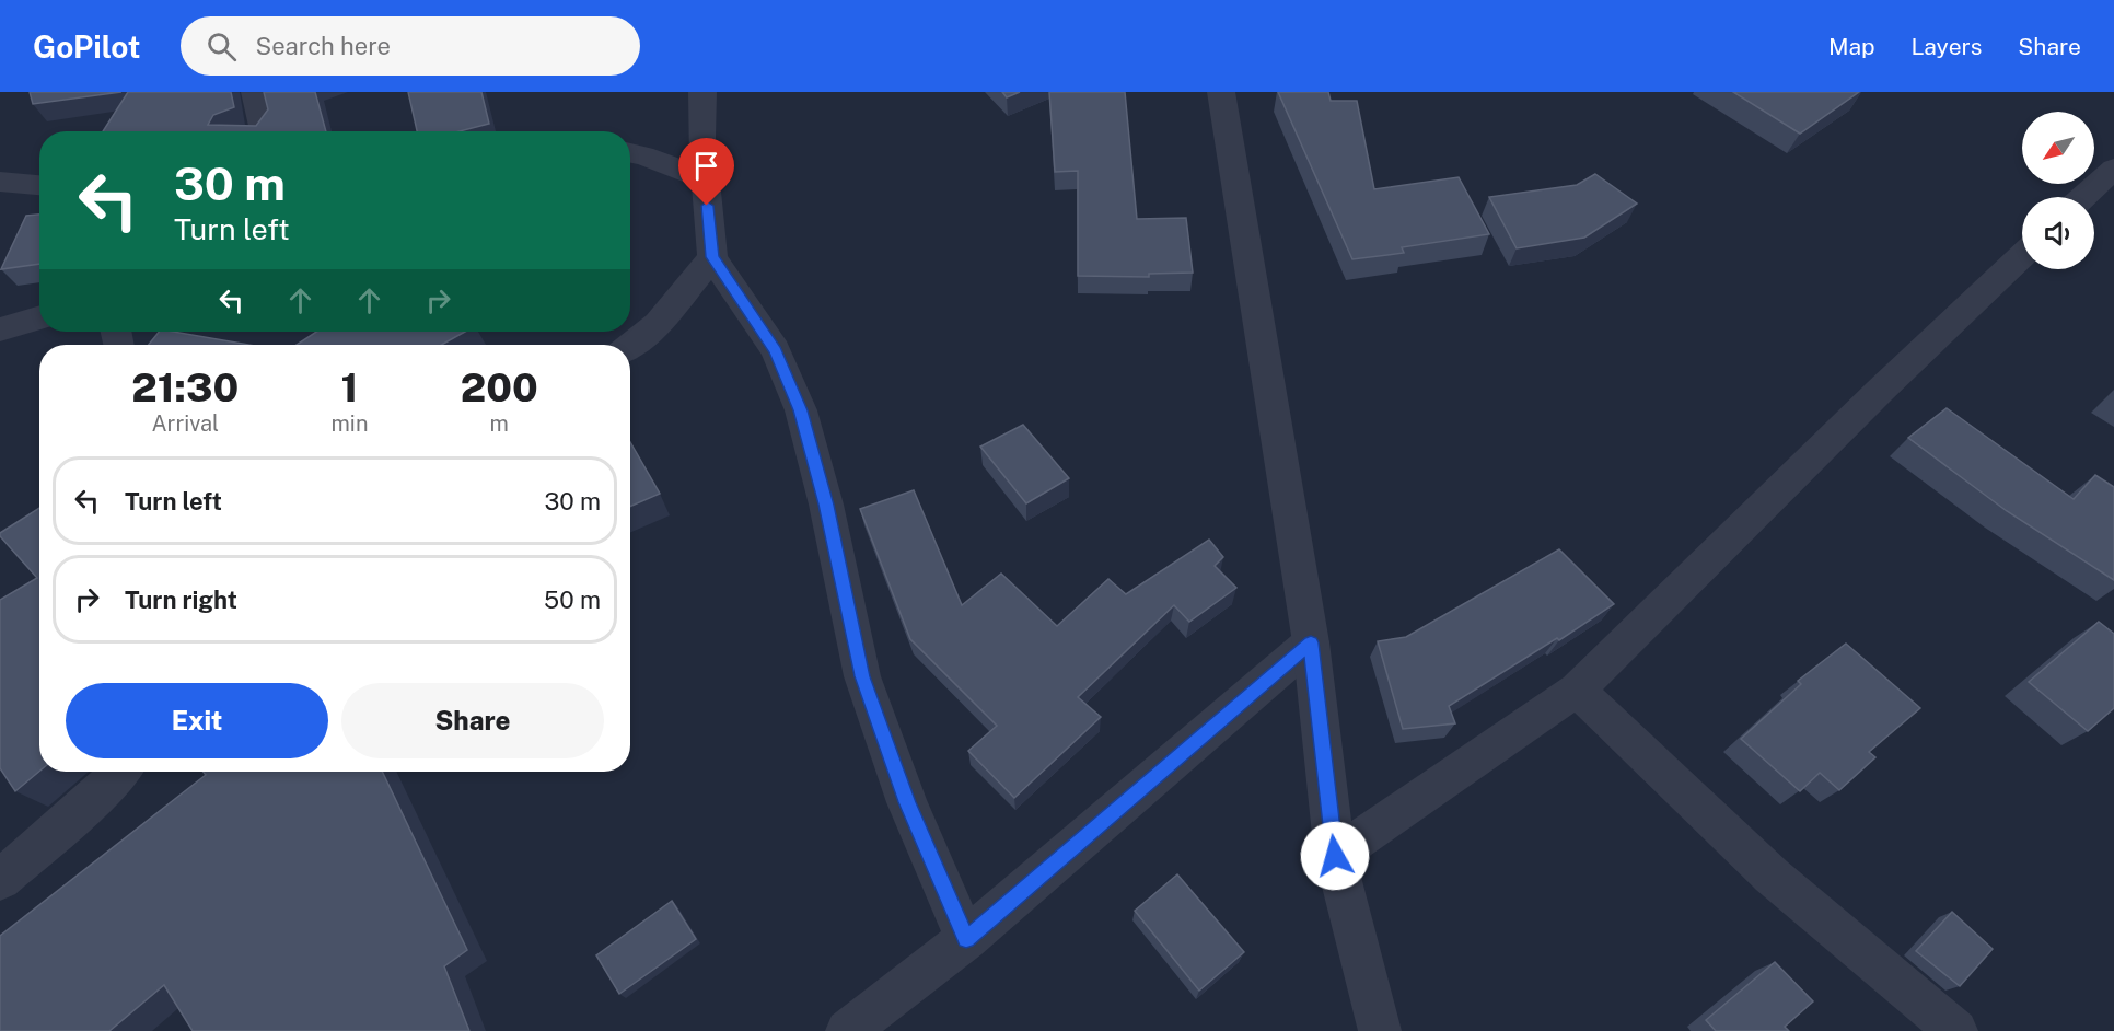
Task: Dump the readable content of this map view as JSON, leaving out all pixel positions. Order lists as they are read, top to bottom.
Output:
{
  "north": "bottom left",
  "page": {
    "header": "GoPilot",
    "search": "Search here",
    "nav": ["Map", "Layers", "Share"],
    "turn": ["30 m", "Turn left"],
    "eta": [
      "21:30",
      "Arrival",
      "1",
      "min",
      "200",
      "m"
    ],
    "list": [
      {
        "name": "Turn left",
        "value": "30 m"
      },
      {
        "name": "Turn right",
        "value": "50 m"
      }
    ],
    "buttons": ["Exit", "Share"]
  }
}
